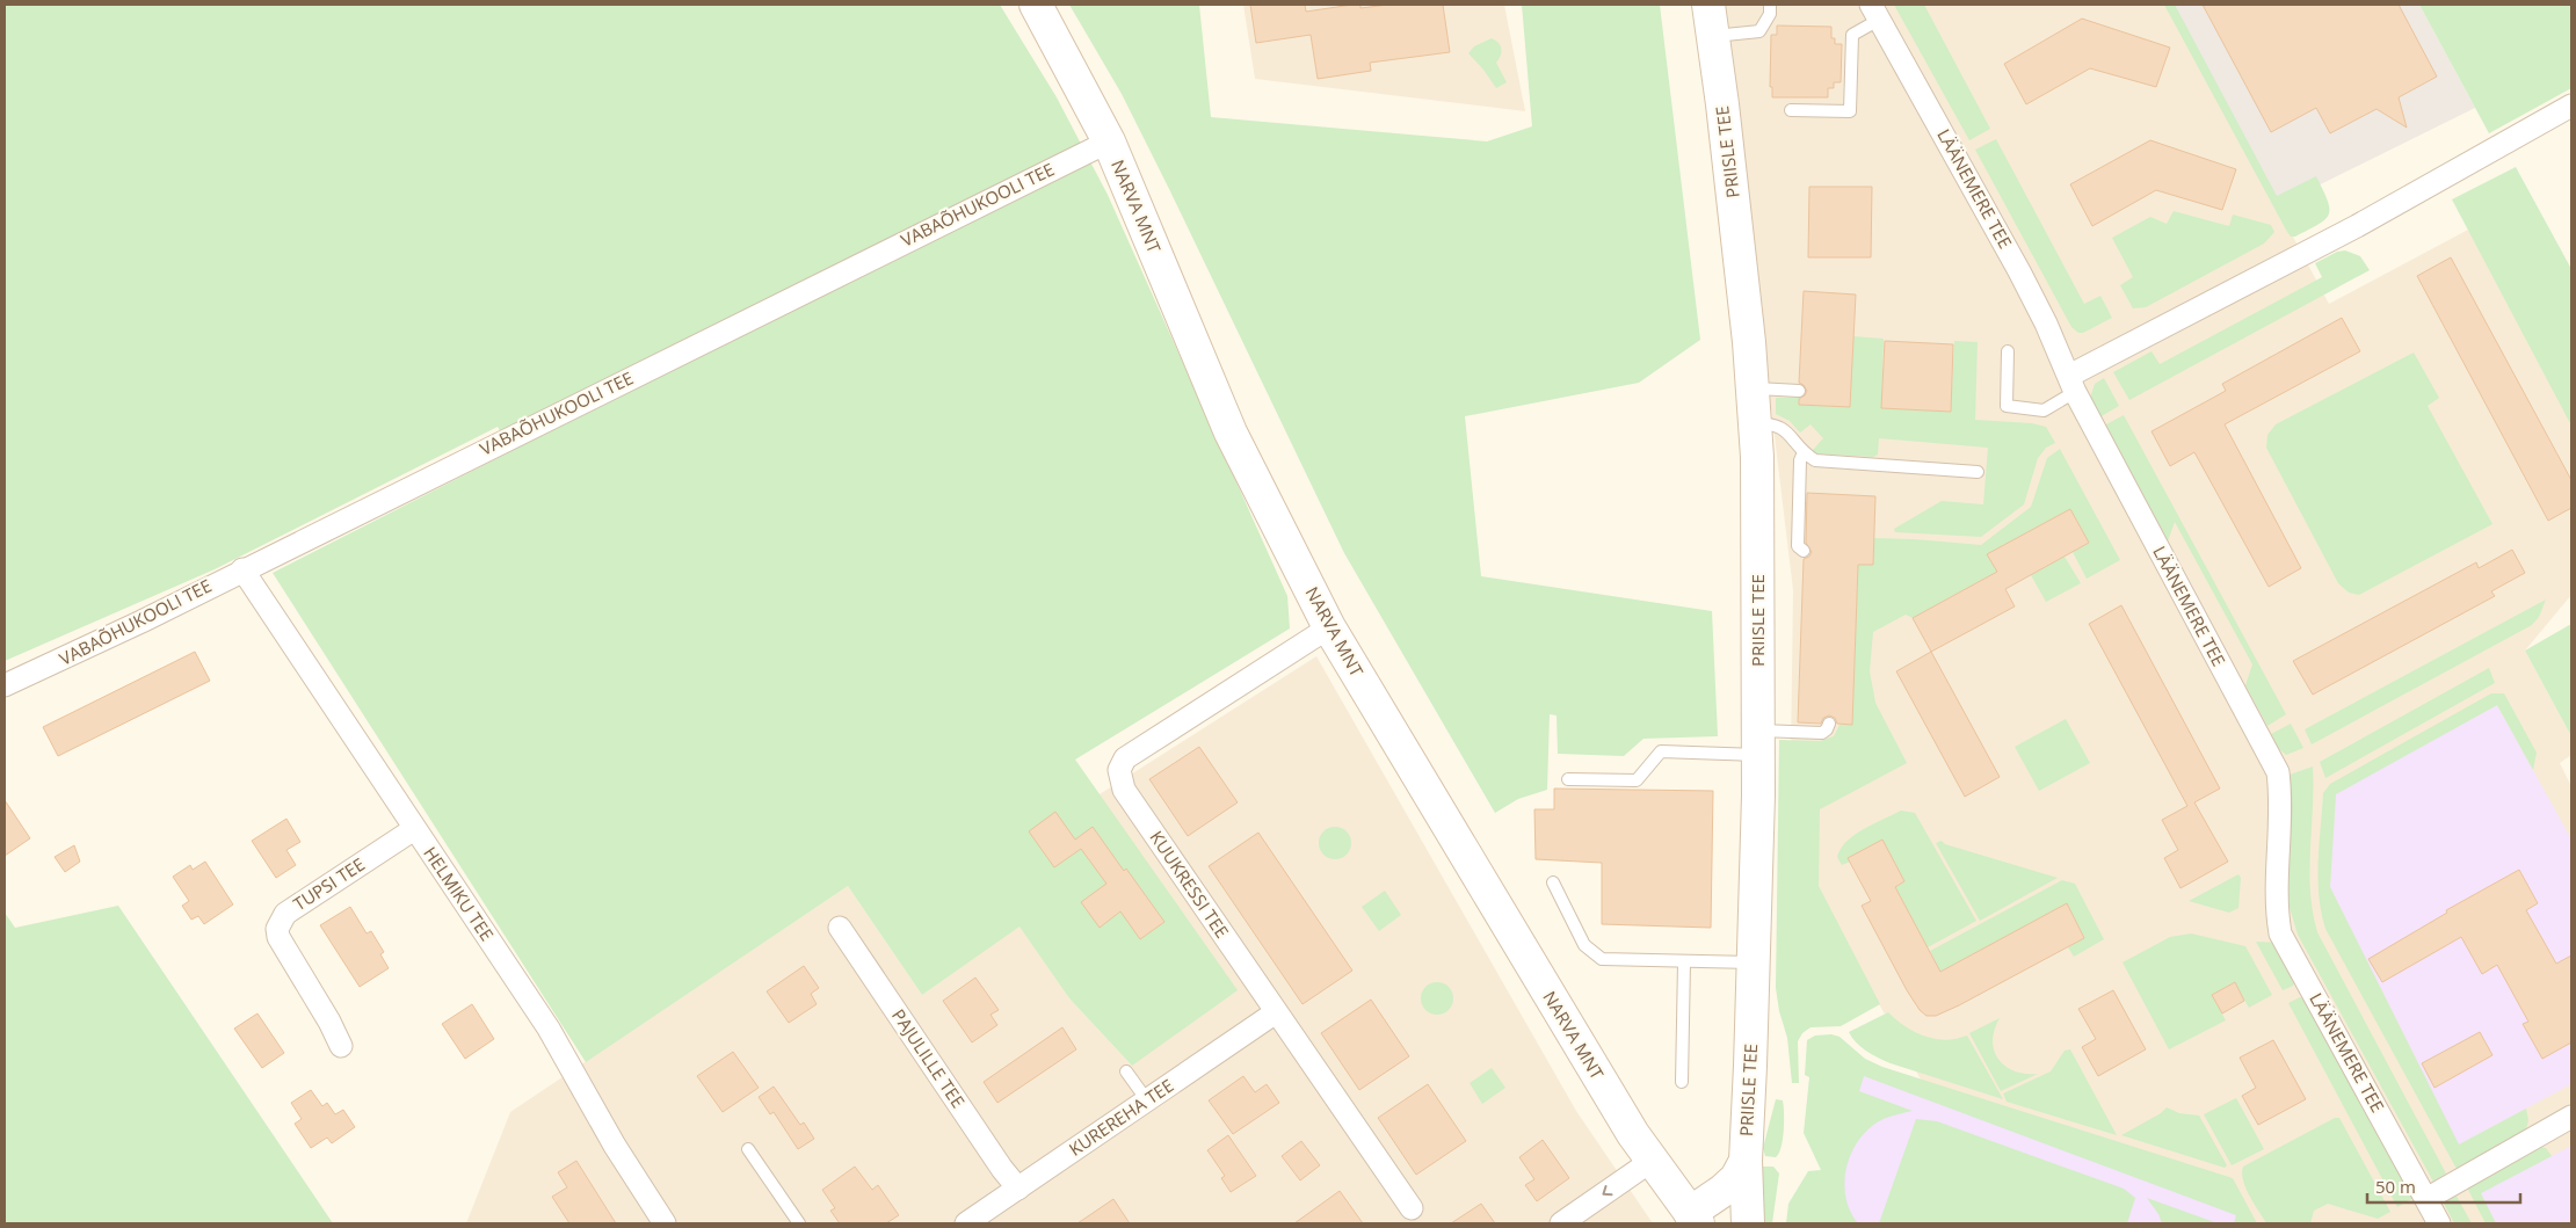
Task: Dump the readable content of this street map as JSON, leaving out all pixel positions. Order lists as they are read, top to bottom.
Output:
{
  "streets": {
    "main road": ["PRIISLE TEE", "NARVA MNT"],
    "street": [
      "LÄÄNEMERE TEE",
      "VABAÕHUKOOLI TEE",
      "TUPSI TEE",
      "KUUKRESSI TEE",
      "HELMIKU TEE",
      "PAJULILLE TEE",
      "KUREREHA TEE"
    ]
  },
  "crossings": [
    ["PRIISLE TEE", "NARVA MNT"],
    ["VABAÕHUKOOLI TEE", "NARVA MNT"],
    ["VABAÕHUKOOLI TEE", "HELMIKU TEE"],
    ["NARVA MNT", "KUUKRESSI TEE"],
    ["TUPSI TEE", "HELMIKU TEE"],
    ["KUUKRESSI TEE", "KUREREHA TEE"],
    ["PAJULILLE TEE", "KUREREHA TEE"]
  ],
  "scale_bar": "50 m"
}
